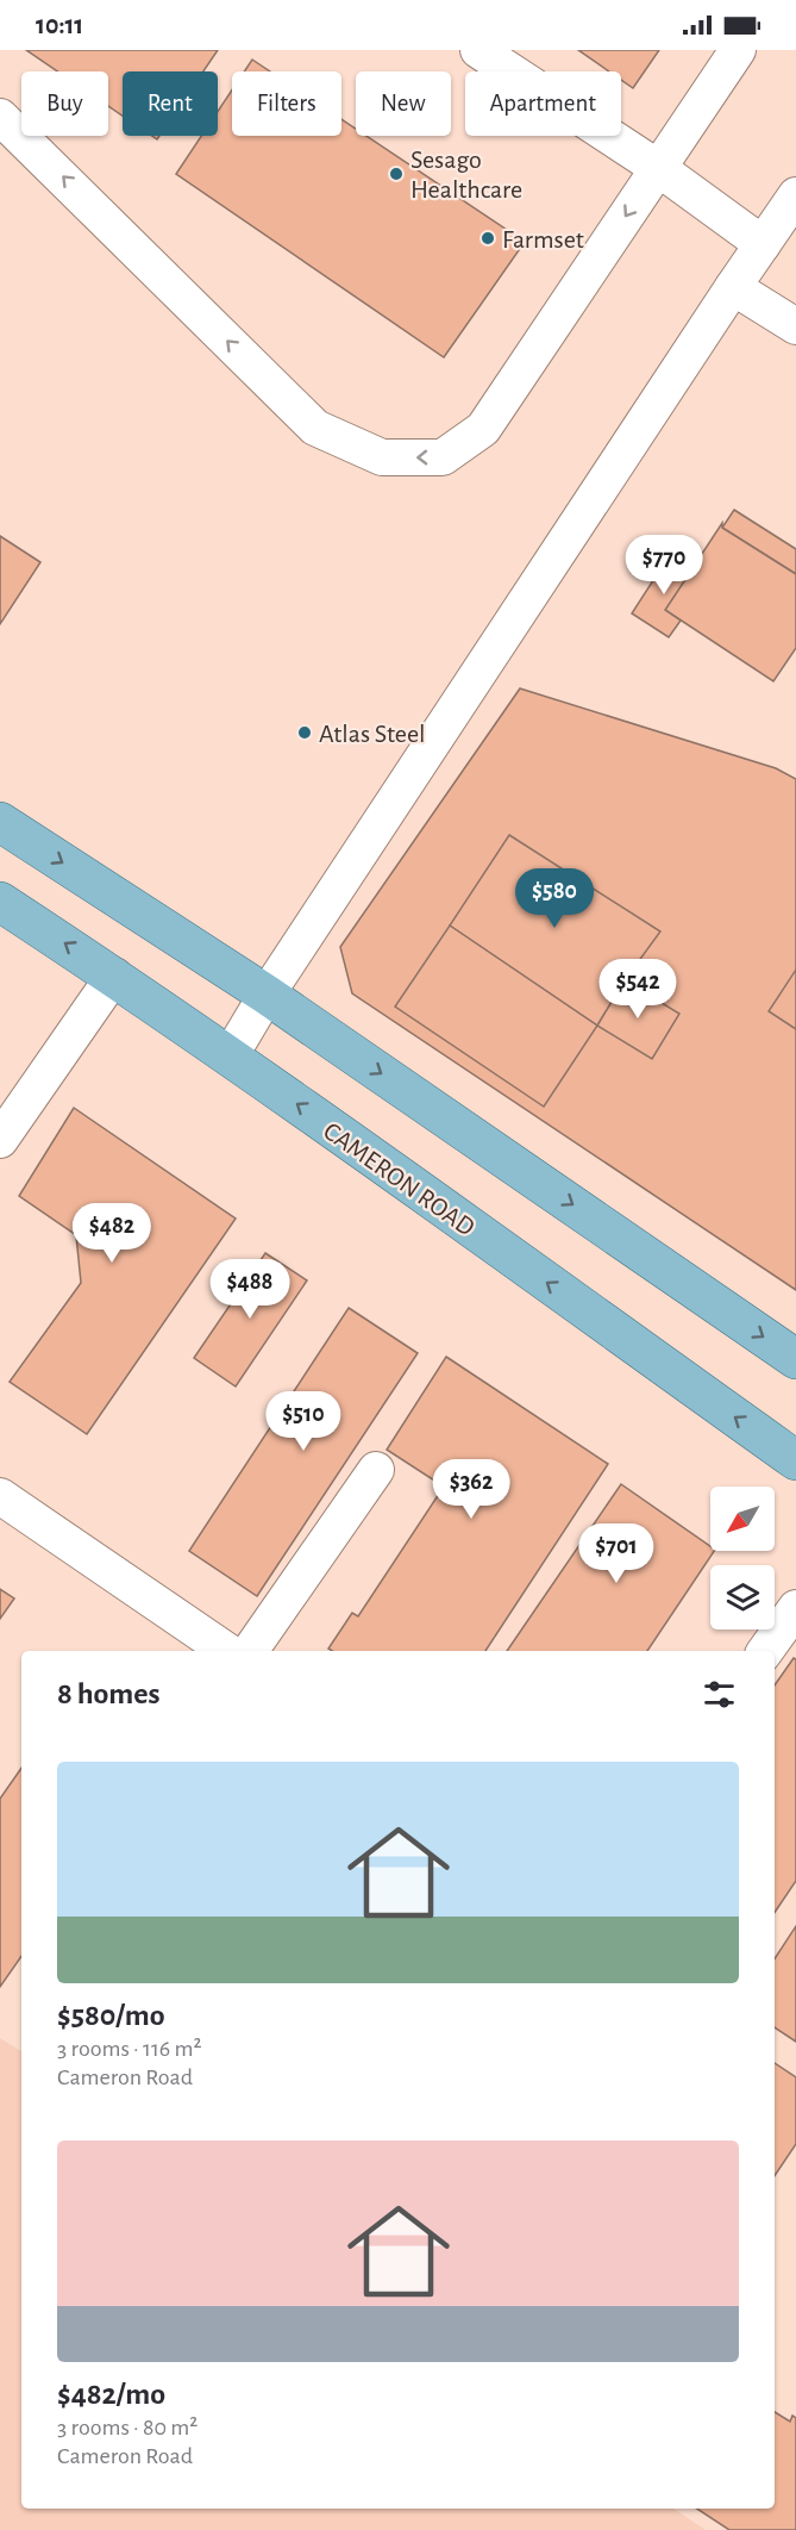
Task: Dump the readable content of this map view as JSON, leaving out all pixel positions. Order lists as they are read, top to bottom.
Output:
{
  "streets": {
    "main road": ["CAMERON ROAD"]
  },
  "places": ["Sesago Healthcare", "Farmset", "Atlas Steel"],
  "north": "bottom left",
  "page": {
    "status": "10:11",
    "chip": [
      "Buy",
      "Rent",
      "Filters",
      "New",
      "Apartment"
    ],
    "price": [
      "$770",
      "$580",
      "$542",
      "$482",
      "$488",
      "$510",
      "$362",
      "$701"
    ],
    "heading": "8 homes",
    "list": [
      {
        "name": "$580/mo",
        "note": "3 rooms · 116 m² · Cameron Road"
      },
      {
        "name": "$482/mo",
        "note": "3 rooms · 80 m² · Cameron Road"
      }
    ]
  }
}
